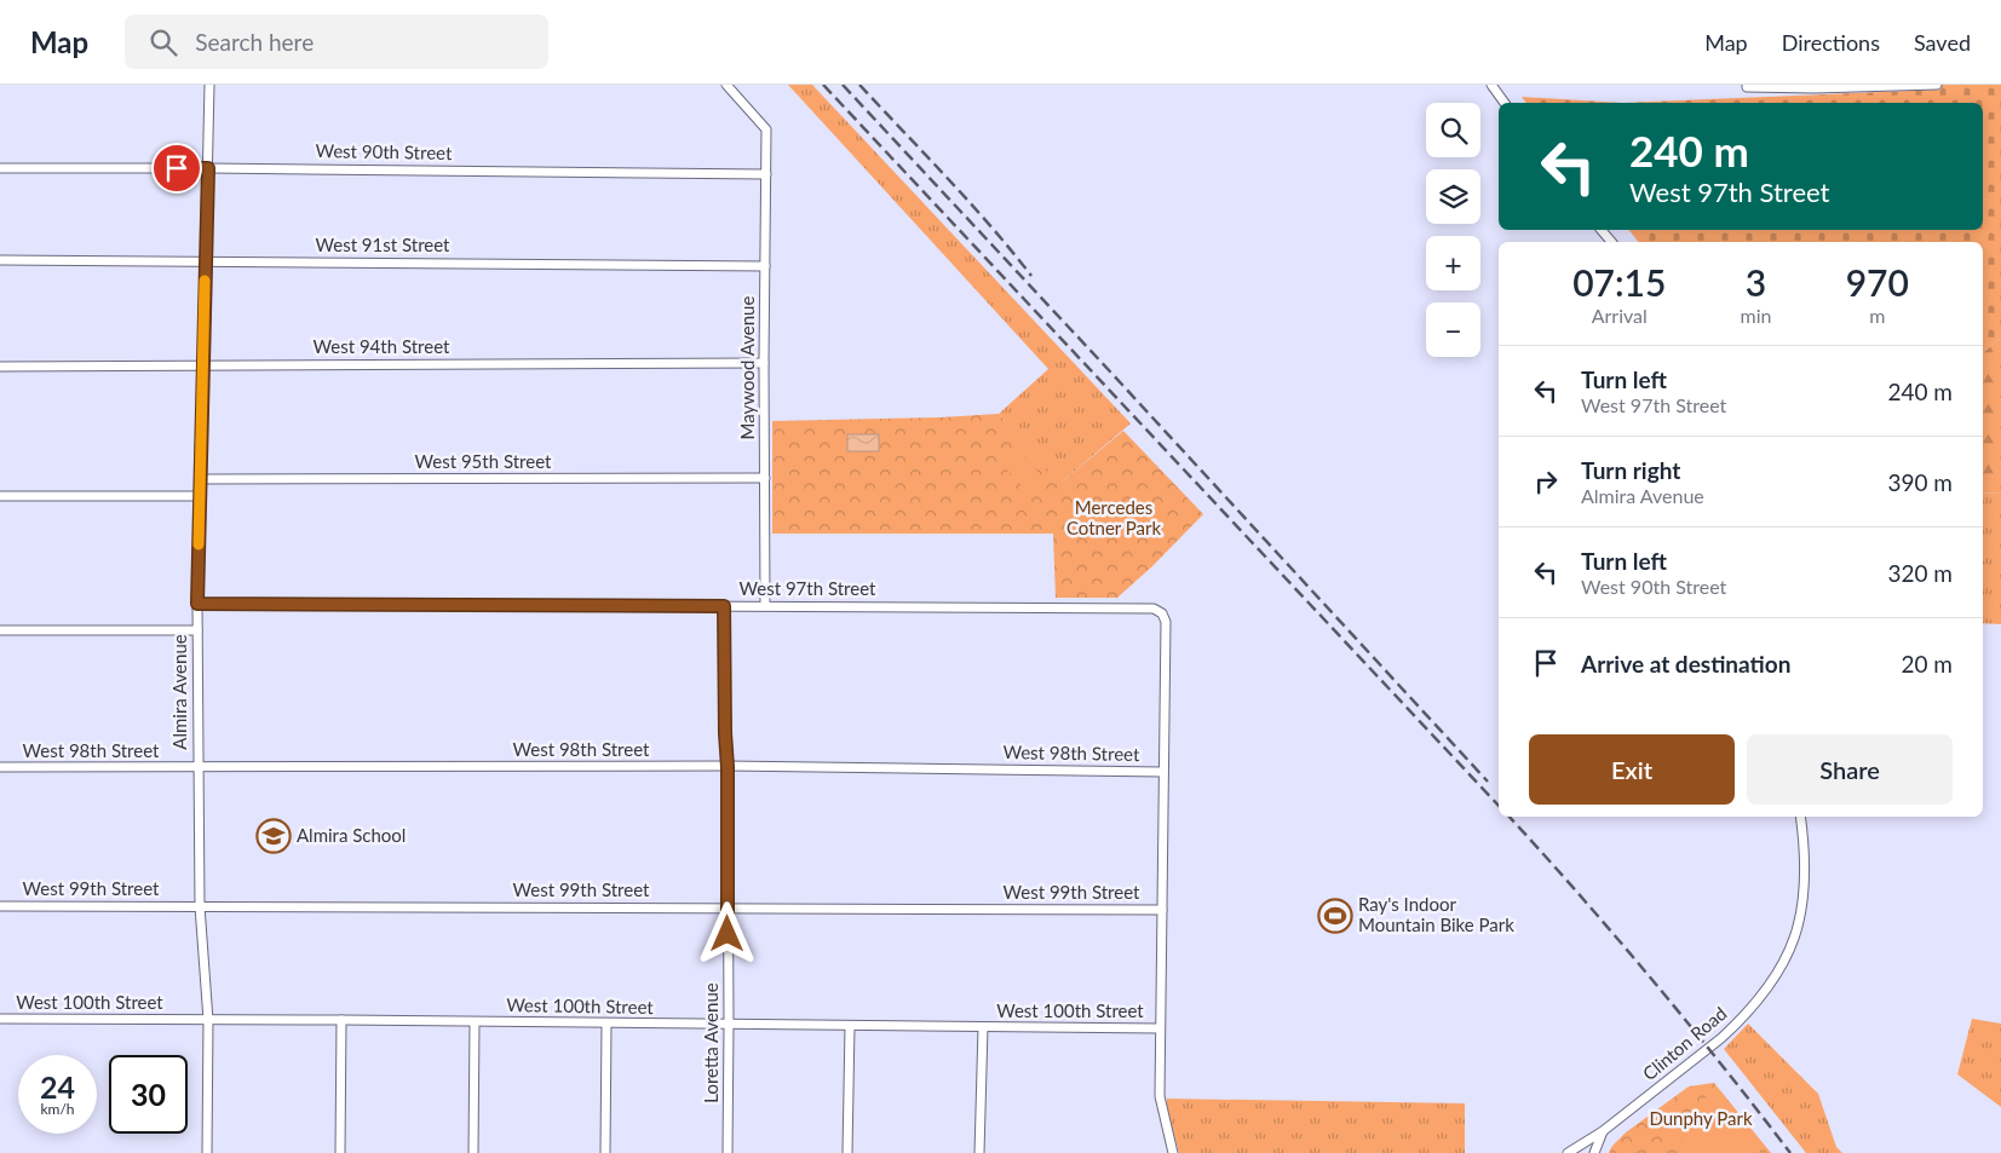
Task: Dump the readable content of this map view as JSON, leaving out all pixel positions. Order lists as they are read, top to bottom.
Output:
{
  "streets": {
    "street": [
      "West 90th Street",
      "West 91st Street",
      "West 94th Street",
      "Maywood Avenue",
      "West 95th Street",
      "West 97th Street",
      "Almira Avenue",
      "West 98th Street",
      "West 99th Street",
      "West 100th Street",
      "Loretta Avenue",
      "Clinton Road"
    ]
  },
  "crossings": [
    ["West 90th Street", "Maywood Avenue"],
    ["West 90th Street", "Almira Avenue"],
    ["West 91st Street", "Maywood Avenue"],
    ["West 91st Street", "Almira Avenue"],
    ["West 94th Street", "Maywood Avenue"],
    ["West 94th Street", "Almira Avenue"],
    ["Maywood Avenue", "West 95th Street"],
    ["Maywood Avenue", "West 97th Street"],
    ["West 95th Street", "Almira Avenue"],
    ["West 97th Street", "Almira Avenue"],
    ["West 97th Street", "West 98th Street"],
    ["West 97th Street", "Loretta Avenue"],
    ["Almira Avenue", "West 98th Street"],
    ["Almira Avenue", "West 99th Street"],
    ["Almira Avenue", "West 100th Street"],
    ["West 98th Street", "Loretta Avenue"],
    ["West 99th Street", "Loretta Avenue"],
    ["West 100th Street", "Loretta Avenue"]
  ],
  "parks": ["Mercedes Cotner Park", "Dunphy Park"],
  "places": {
    "school or university": ["Almira School"],
    "sports": ["Ray's Indoor Mountain Bike Park"]
  },
  "page": {
    "header": "Map",
    "search": "Search here",
    "nav": ["Map", "Directions", "Saved"],
    "map_buttons": ["+", "−"],
    "turn": ["240 m", "West 97th Street"],
    "eta": [
      "07:15",
      "Arrival",
      "3",
      "min",
      "970",
      "m"
    ],
    "list": [
      {
        "name": "Turn left",
        "note": "West 97th Street",
        "value": "240 m"
      },
      {
        "name": "Turn right",
        "note": "Almira Avenue",
        "value": "390 m"
      },
      {
        "name": "Turn left",
        "note": "West 90th Street",
        "value": "320 m"
      },
      {
        "name": "Arrive at destination",
        "value": "20 m"
      }
    ],
    "buttons": ["Exit", "Share"],
    "speed": "24 km/h",
    "limit": "30"
  }
}
